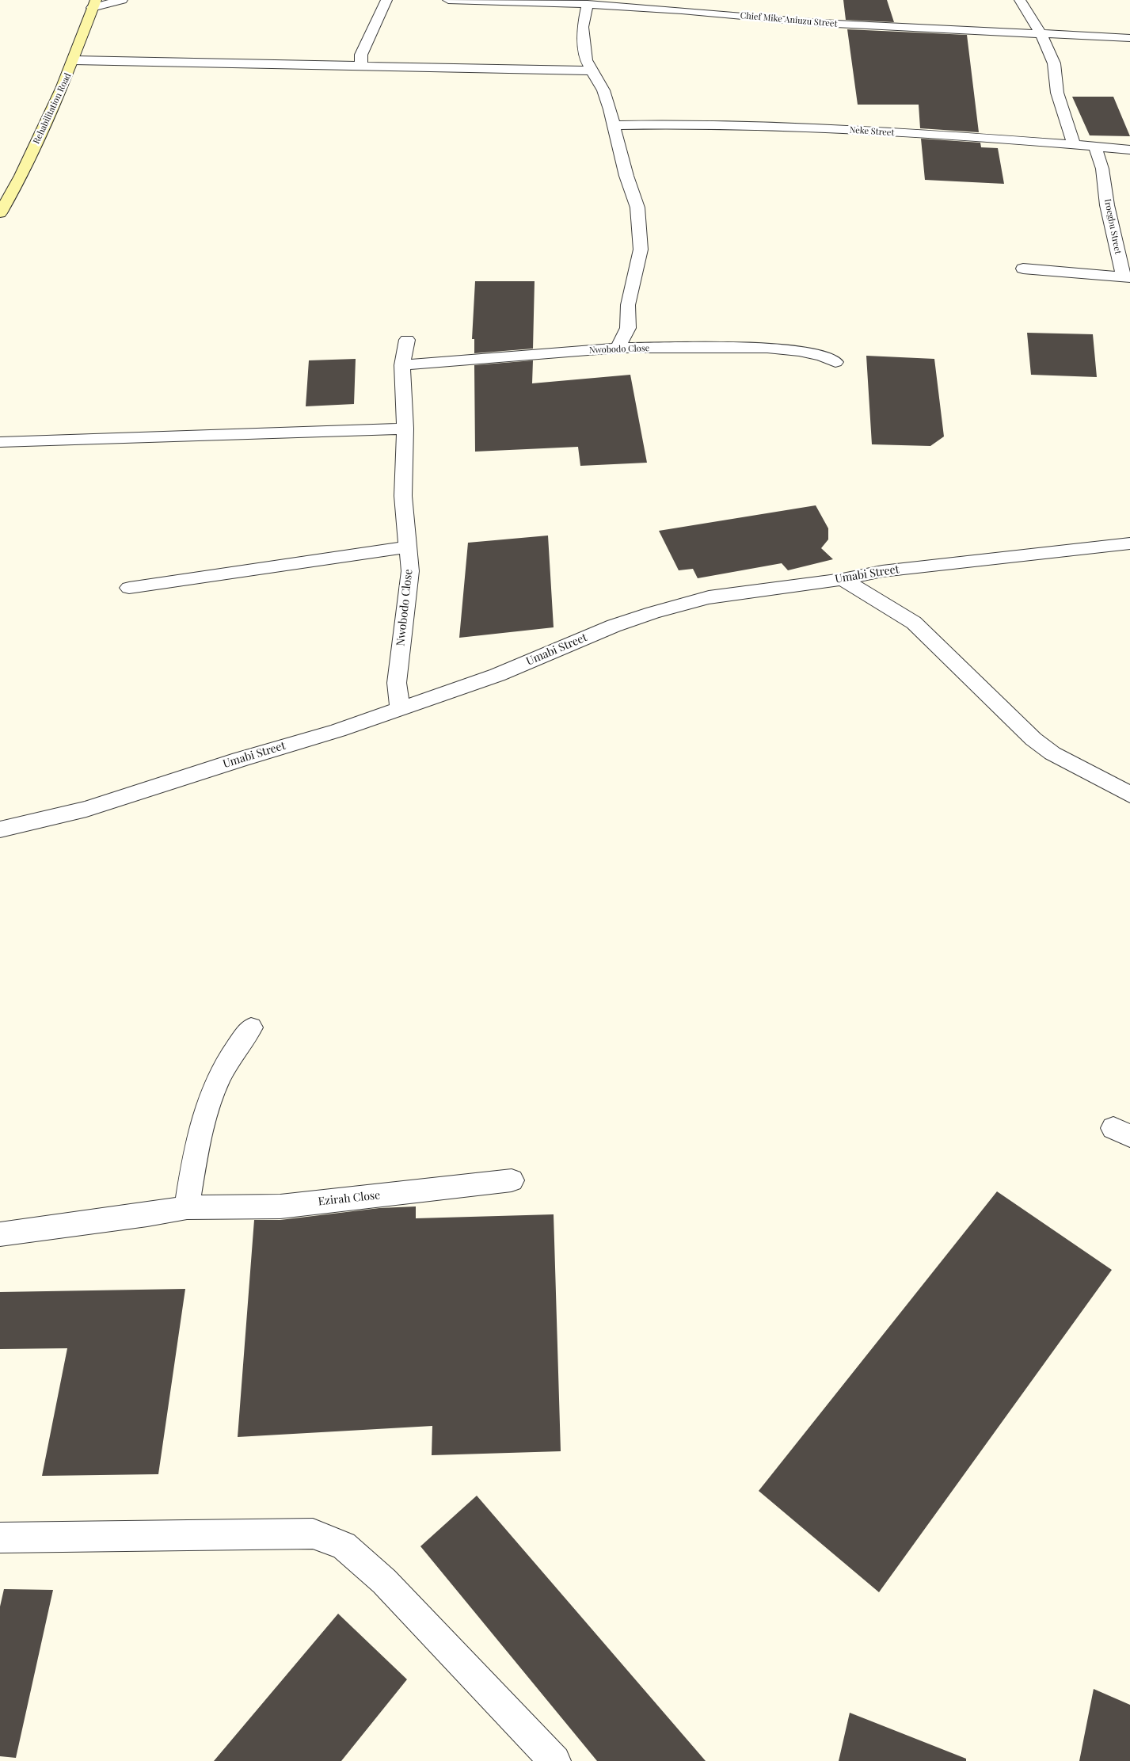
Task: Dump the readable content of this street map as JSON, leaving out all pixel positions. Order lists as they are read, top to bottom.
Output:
{
  "streets": {
    "main road": ["Rehabilitation Road"],
    "street": [
      "Chief Mike Aniuzu Street",
      "Neke Street",
      "Iroegbu Street",
      "Nwobodo Close",
      "Umabi Street",
      "Ezirah Close"
    ]
  },
  "crossings": [
    ["Neke Street", "Iroegbu Street"],
    ["Nwobodo Close", "Umabi Street"]
  ]
}
